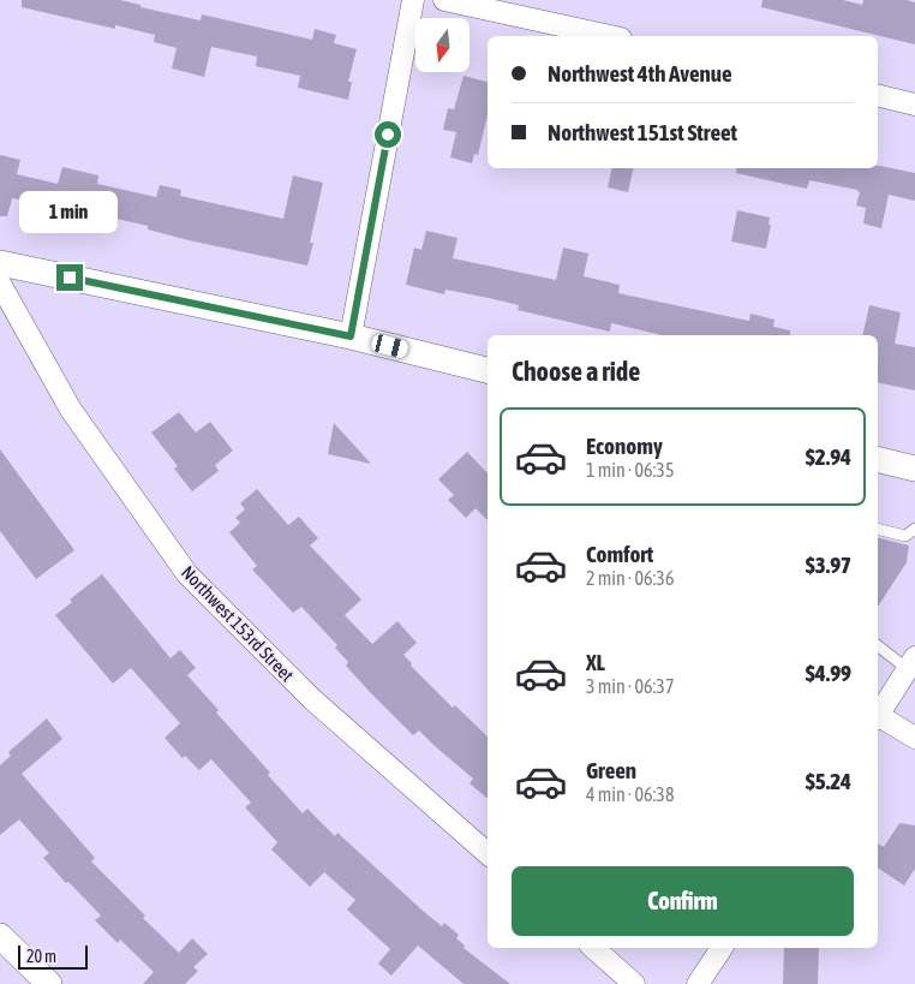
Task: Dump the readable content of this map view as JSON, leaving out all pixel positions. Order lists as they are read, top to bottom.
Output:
{
  "streets": {
    "street": ["Northwest 153rd Street"]
  },
  "scale_bar": "20 m",
  "north": "bottom",
  "page": {
    "banner": ["Northwest 4th Avenue", "Northwest 151st Street"],
    "bubble": "1 min",
    "heading": "Choose a ride",
    "list": [
      {
        "name": "Economy",
        "note": "1 min · 06:35",
        "value": "$2.94"
      },
      {
        "name": "Comfort",
        "note": "2 min · 06:36",
        "value": "$3.97"
      },
      {
        "name": "XL",
        "note": "3 min · 06:37",
        "value": "$4.99"
      },
      {
        "name": "Green",
        "note": "4 min · 06:38",
        "value": "$5.24"
      }
    ],
    "buttons": "Confirm",
    "scale": "20 m"
  }
}
